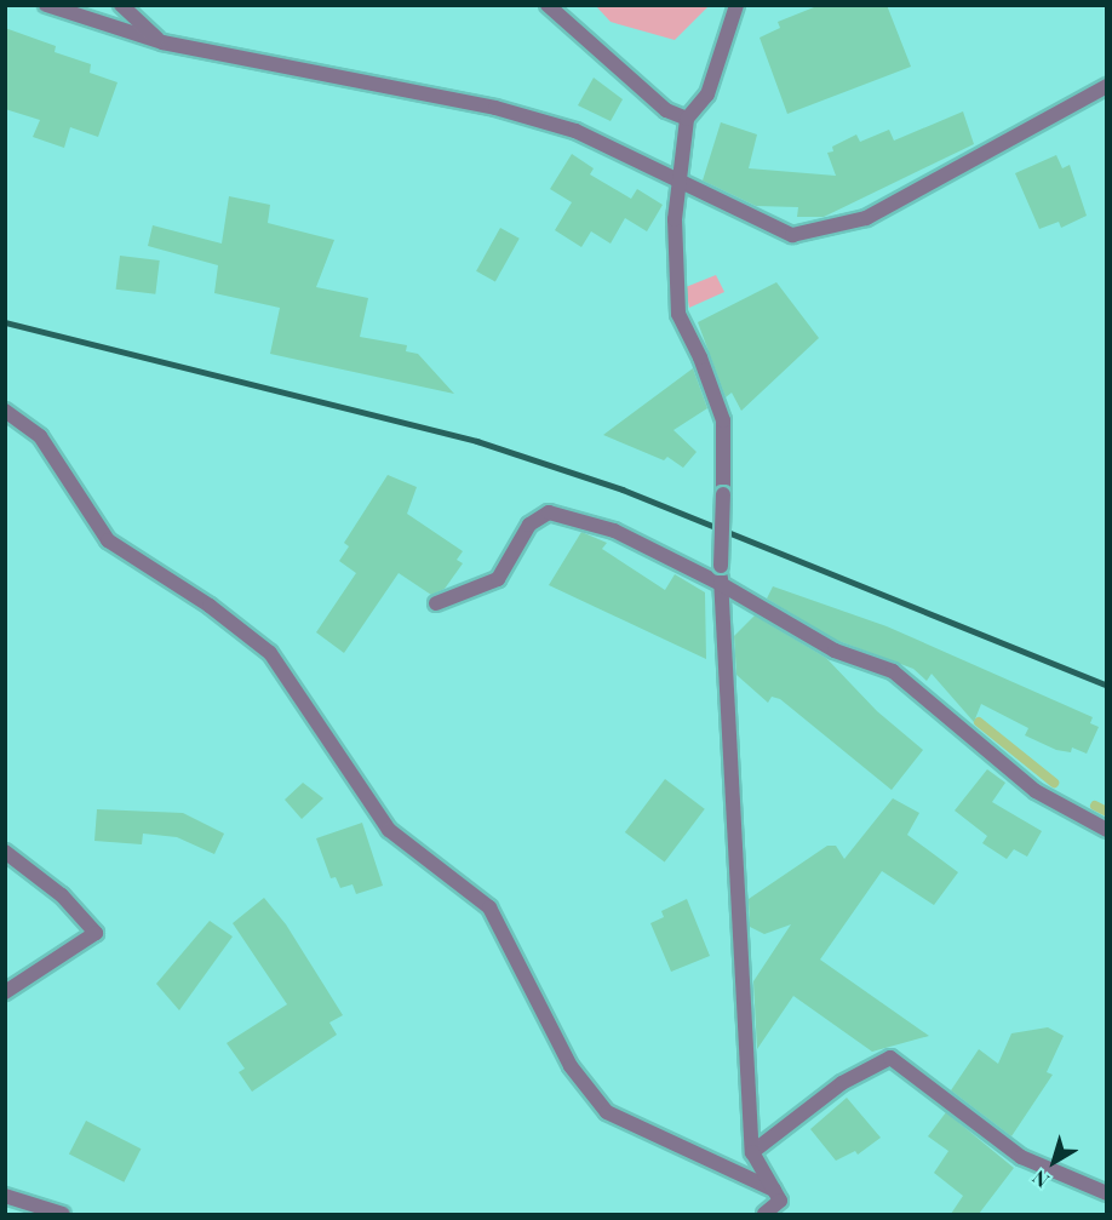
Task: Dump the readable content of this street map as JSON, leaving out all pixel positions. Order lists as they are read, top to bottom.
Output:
{
  "north": "bottom left"
}
